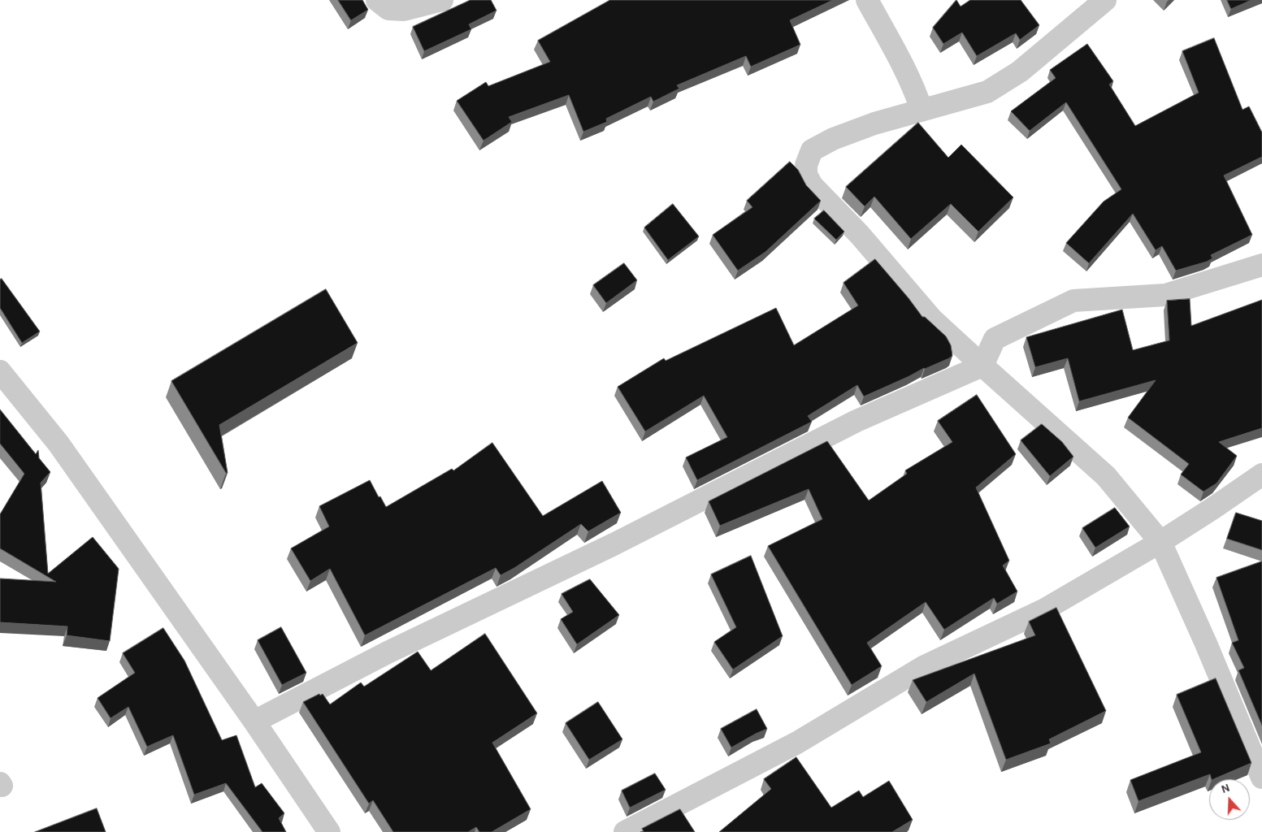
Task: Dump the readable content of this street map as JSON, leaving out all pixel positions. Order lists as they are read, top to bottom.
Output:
{
  "north": "top"
}
